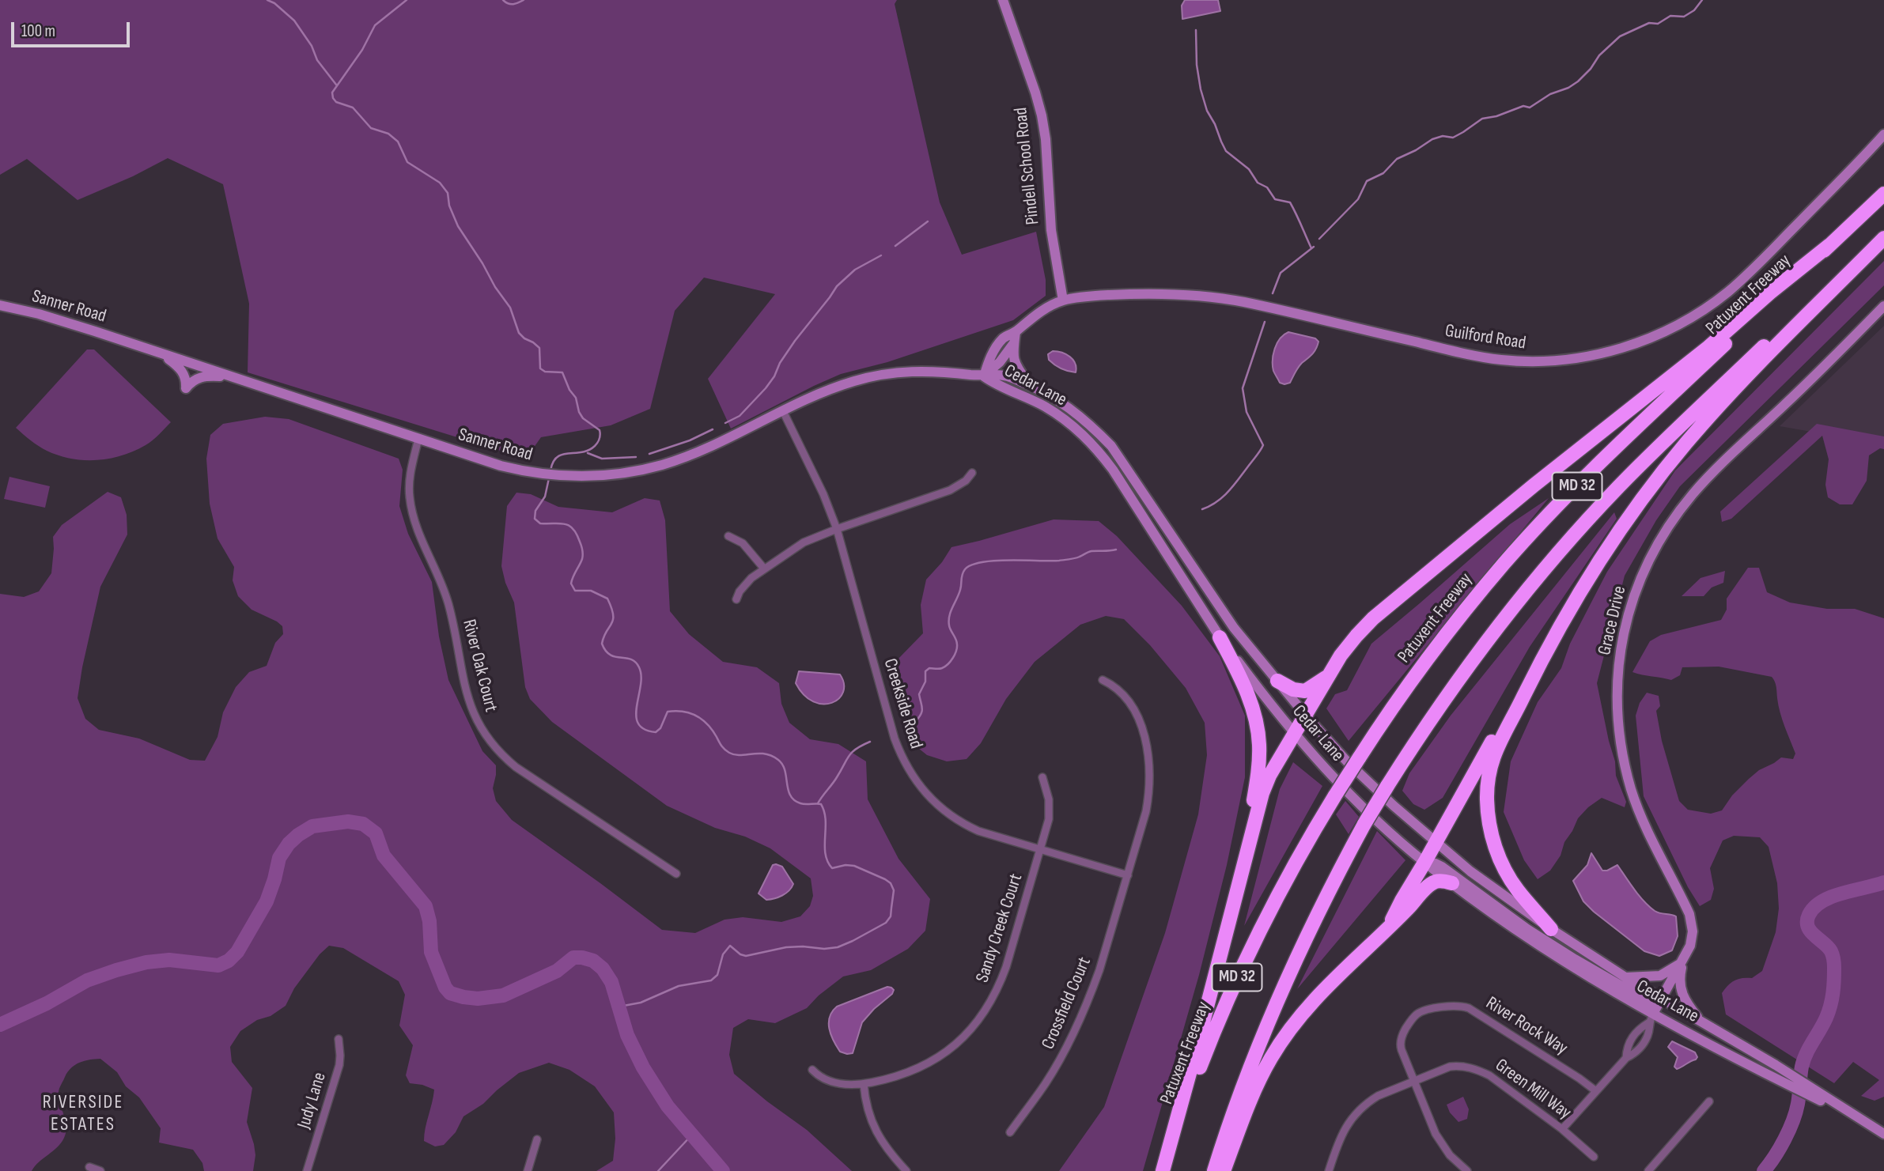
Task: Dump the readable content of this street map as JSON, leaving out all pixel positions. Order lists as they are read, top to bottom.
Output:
{
  "streets": {
    "highway": ["Patuxent Freeway", "MD 32"],
    "main road": [
      "Pindell School Road",
      "Sanner Road",
      "Guilford Road",
      "Cedar Lane",
      "Grace Drive"
    ],
    "street": [
      "River Oak Court",
      "Creekside Road",
      "Sandy Creek Court",
      "Crossfield Court",
      "River Rock Way",
      "Green Mill Way",
      "Judy Lane"
    ]
  },
  "crossings": [
    ["Pindell School Road", "Guilford Road"],
    ["Sanner Road", "Guilford Road"],
    ["Sanner Road", "Cedar Lane"],
    ["Sanner Road", "River Oak Court"],
    ["Sanner Road", "Creekside Road"],
    ["Guilford Road", "Cedar Lane"],
    ["Cedar Lane", "Grace Drive"],
    ["Creekside Road", "Sandy Creek Court"],
    ["Creekside Road", "Crossfield Court"],
    ["River Rock Way", "Green Mill Way"]
  ],
  "districts": ["RIVERSIDE ESTATES"],
  "scale_bar": "100 m"
}
